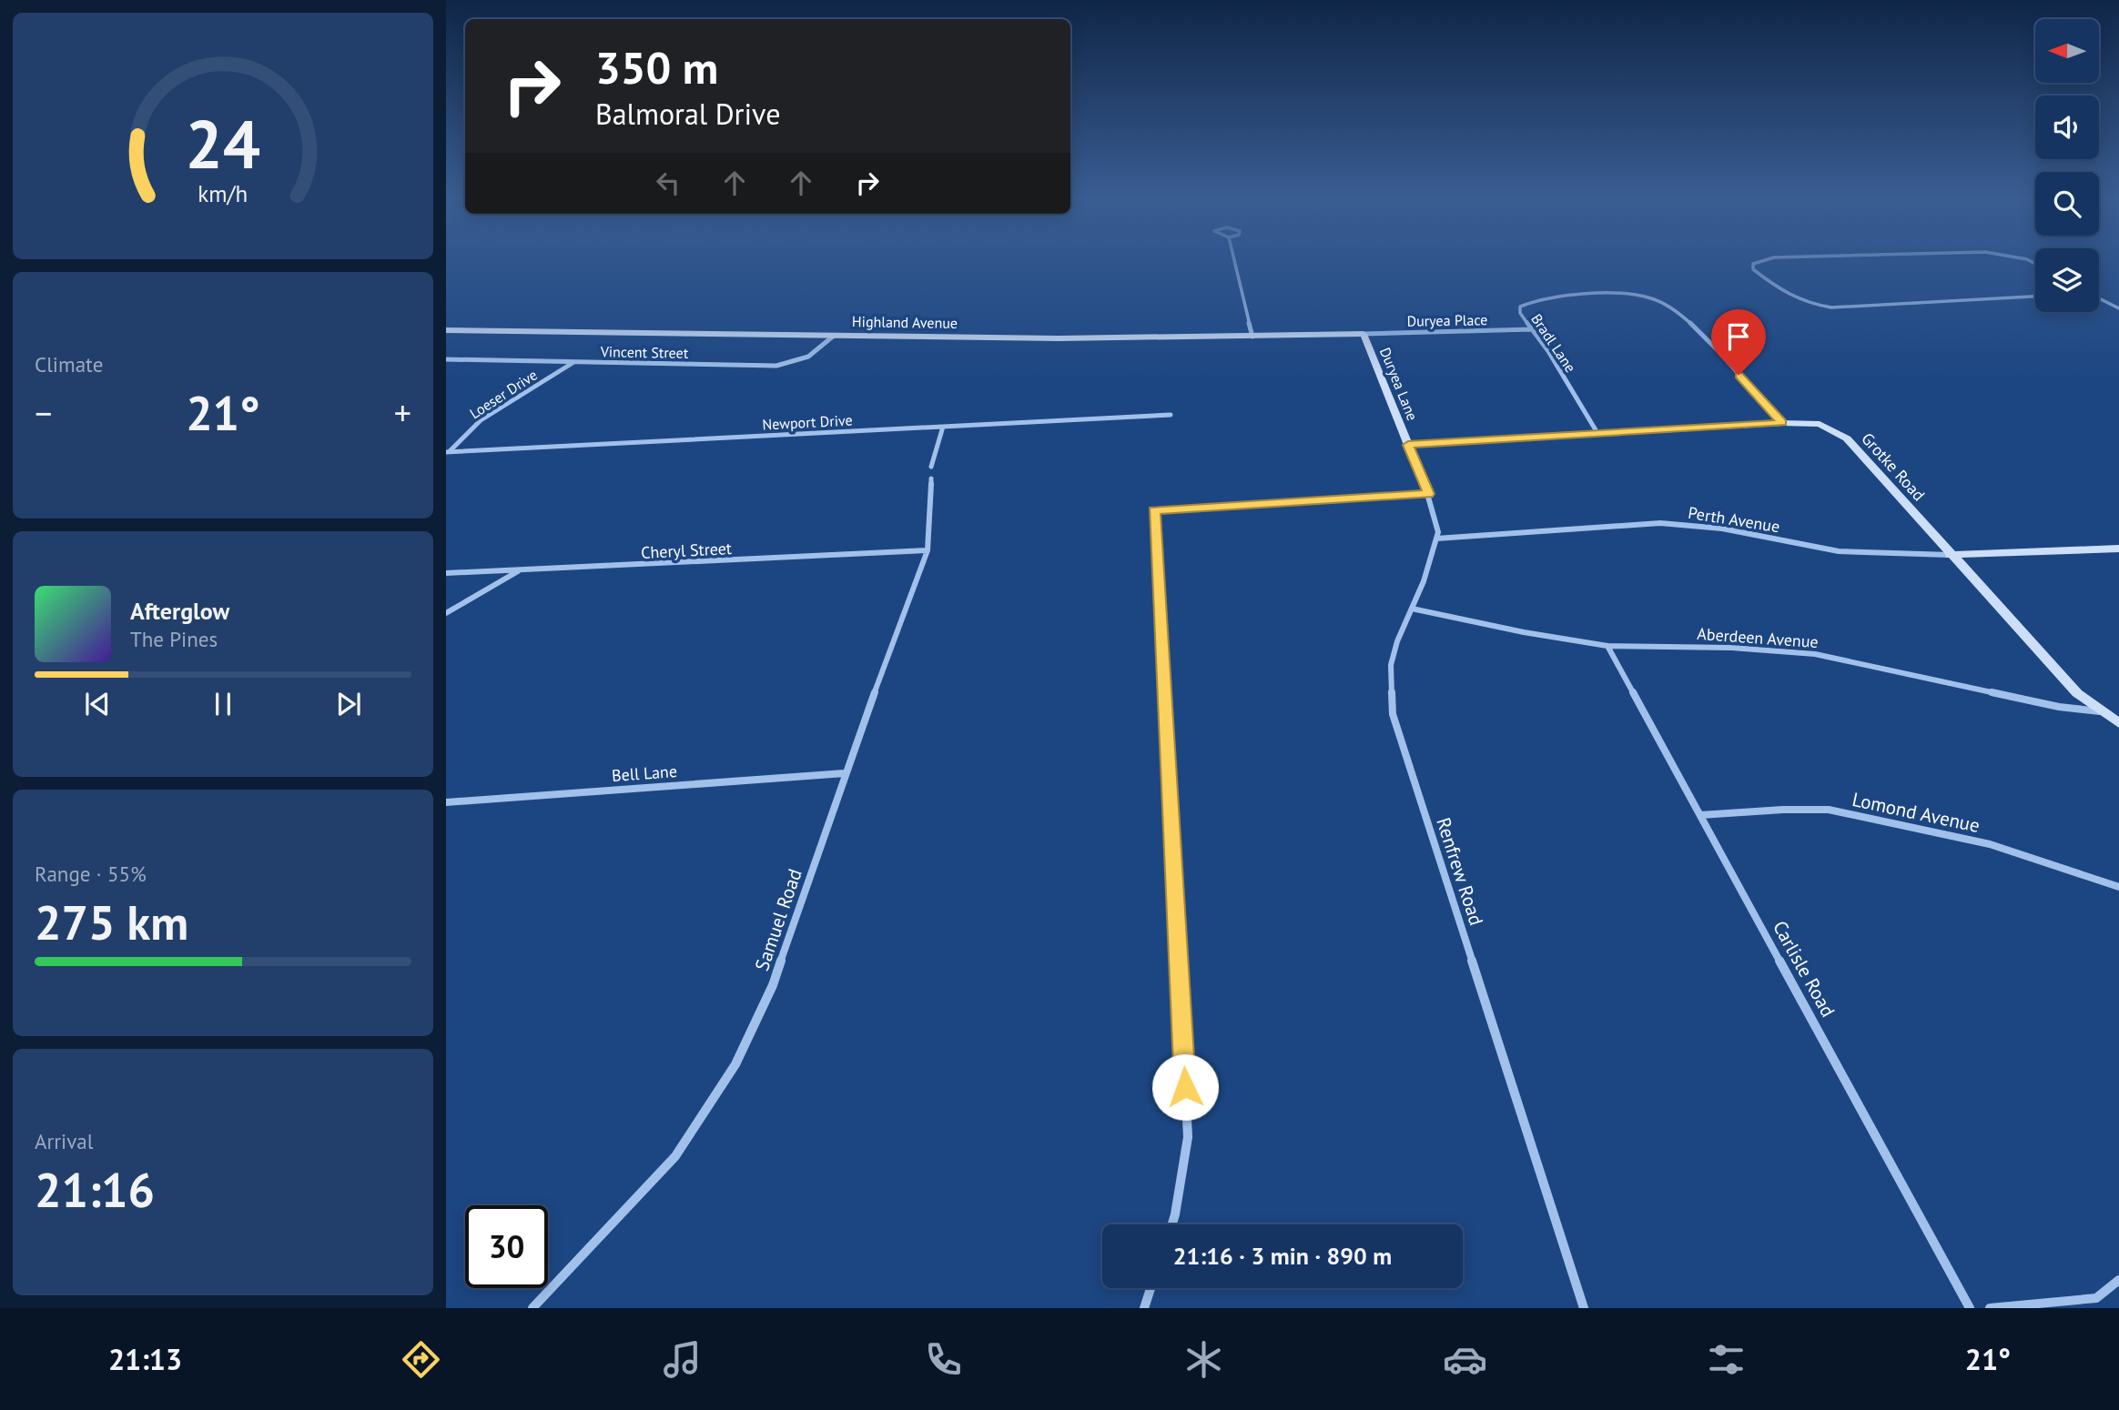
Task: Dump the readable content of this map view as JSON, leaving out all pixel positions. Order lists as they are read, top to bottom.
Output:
{
  "streets": {
    "street": [
      "Duryea Place",
      "Highland Avenue",
      "Bradl Lane",
      "Vincent Street",
      "Duryea Lane",
      "Loeser Drive",
      "Newport Drive",
      "Grotke Road",
      "Perth Avenue",
      "Cheryl Street",
      "Aberdeen Avenue",
      "Bell Lane",
      "Lomond Avenue",
      "Renfrew Road",
      "Samuel Road",
      "Carlisle Road"
    ]
  },
  "crossings": [
    ["Duryea Place", "Highland Avenue"],
    ["Duryea Place", "Bradl Lane"],
    ["Duryea Place", "Duryea Lane"],
    ["Highland Avenue", "Vincent Street"],
    ["Highland Avenue", "Duryea Lane"],
    ["Bradl Lane", "Grotke Road"],
    ["Vincent Street", "Loeser Drive"],
    ["Duryea Lane", "Grotke Road"],
    ["Duryea Lane", "Renfrew Road"],
    ["Loeser Drive", "Newport Drive"],
    ["Grotke Road", "Perth Avenue"],
    ["Grotke Road", "Aberdeen Avenue"],
    ["Grotke Road", "Renfrew Road"],
    ["Perth Avenue", "Renfrew Road"],
    ["Cheryl Street", "Samuel Road"],
    ["Aberdeen Avenue", "Renfrew Road"],
    ["Aberdeen Avenue", "Carlisle Road"],
    ["Bell Lane", "Samuel Road"],
    ["Lomond Avenue", "Carlisle Road"]
  ],
  "north": "left",
  "page": {
    "turn": ["350 m", "Balmoral Drive"],
    "tile": [
      "Climate",
      ["Range · 55%", "275 km"],
      ["Arrival", "21:16"]
    ],
    "heat": ["−", "21°", "+"],
    "song": ["Afterglow", "The Pines"],
    "limit": "30",
    "trip": "21:16 · 3 min · 890 m",
    "tabs": ["21:13", "21°"],
    "gauge": ["24", "km/h"]
  }
}
